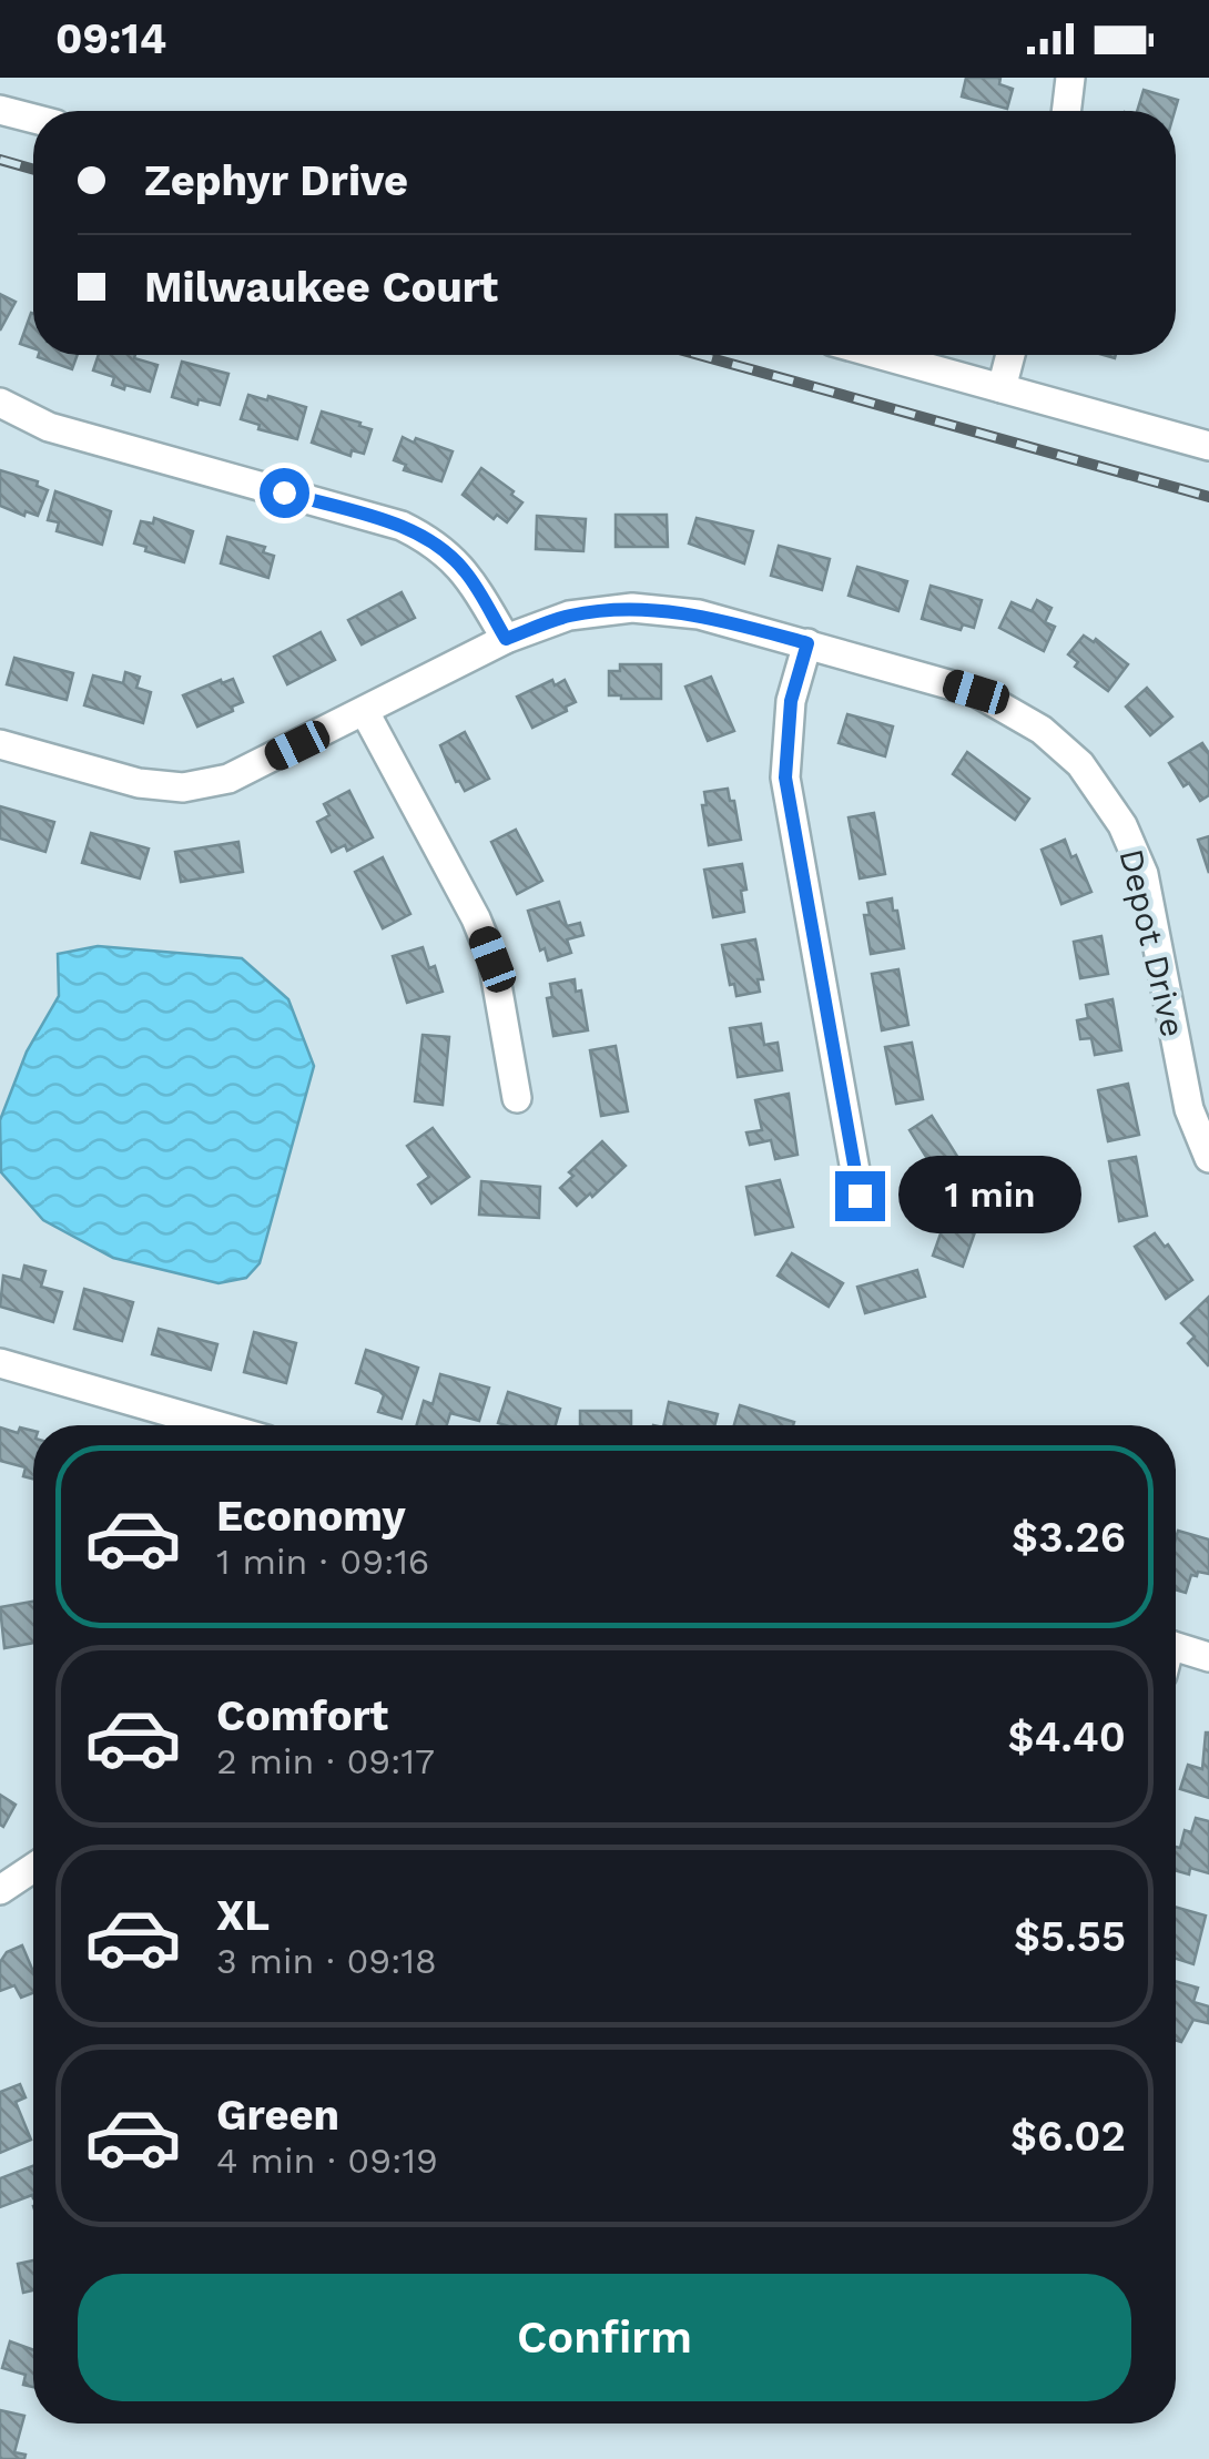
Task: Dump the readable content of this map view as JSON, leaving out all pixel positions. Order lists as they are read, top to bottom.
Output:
{
  "streets": {
    "street": ["Depot Drive"]
  },
  "page": {
    "status": "09:14",
    "banner": ["Zephyr Drive", "Milwaukee Court"],
    "bubble": "1 min",
    "list": [
      {
        "name": "Economy",
        "note": "1 min · 09:16",
        "value": "$3.26"
      },
      {
        "name": "Comfort",
        "note": "2 min · 09:17",
        "value": "$4.40"
      },
      {
        "name": "XL",
        "note": "3 min · 09:18",
        "value": "$5.55"
      },
      {
        "name": "Green",
        "note": "4 min · 09:19",
        "value": "$6.02"
      }
    ],
    "buttons": "Confirm"
  }
}
